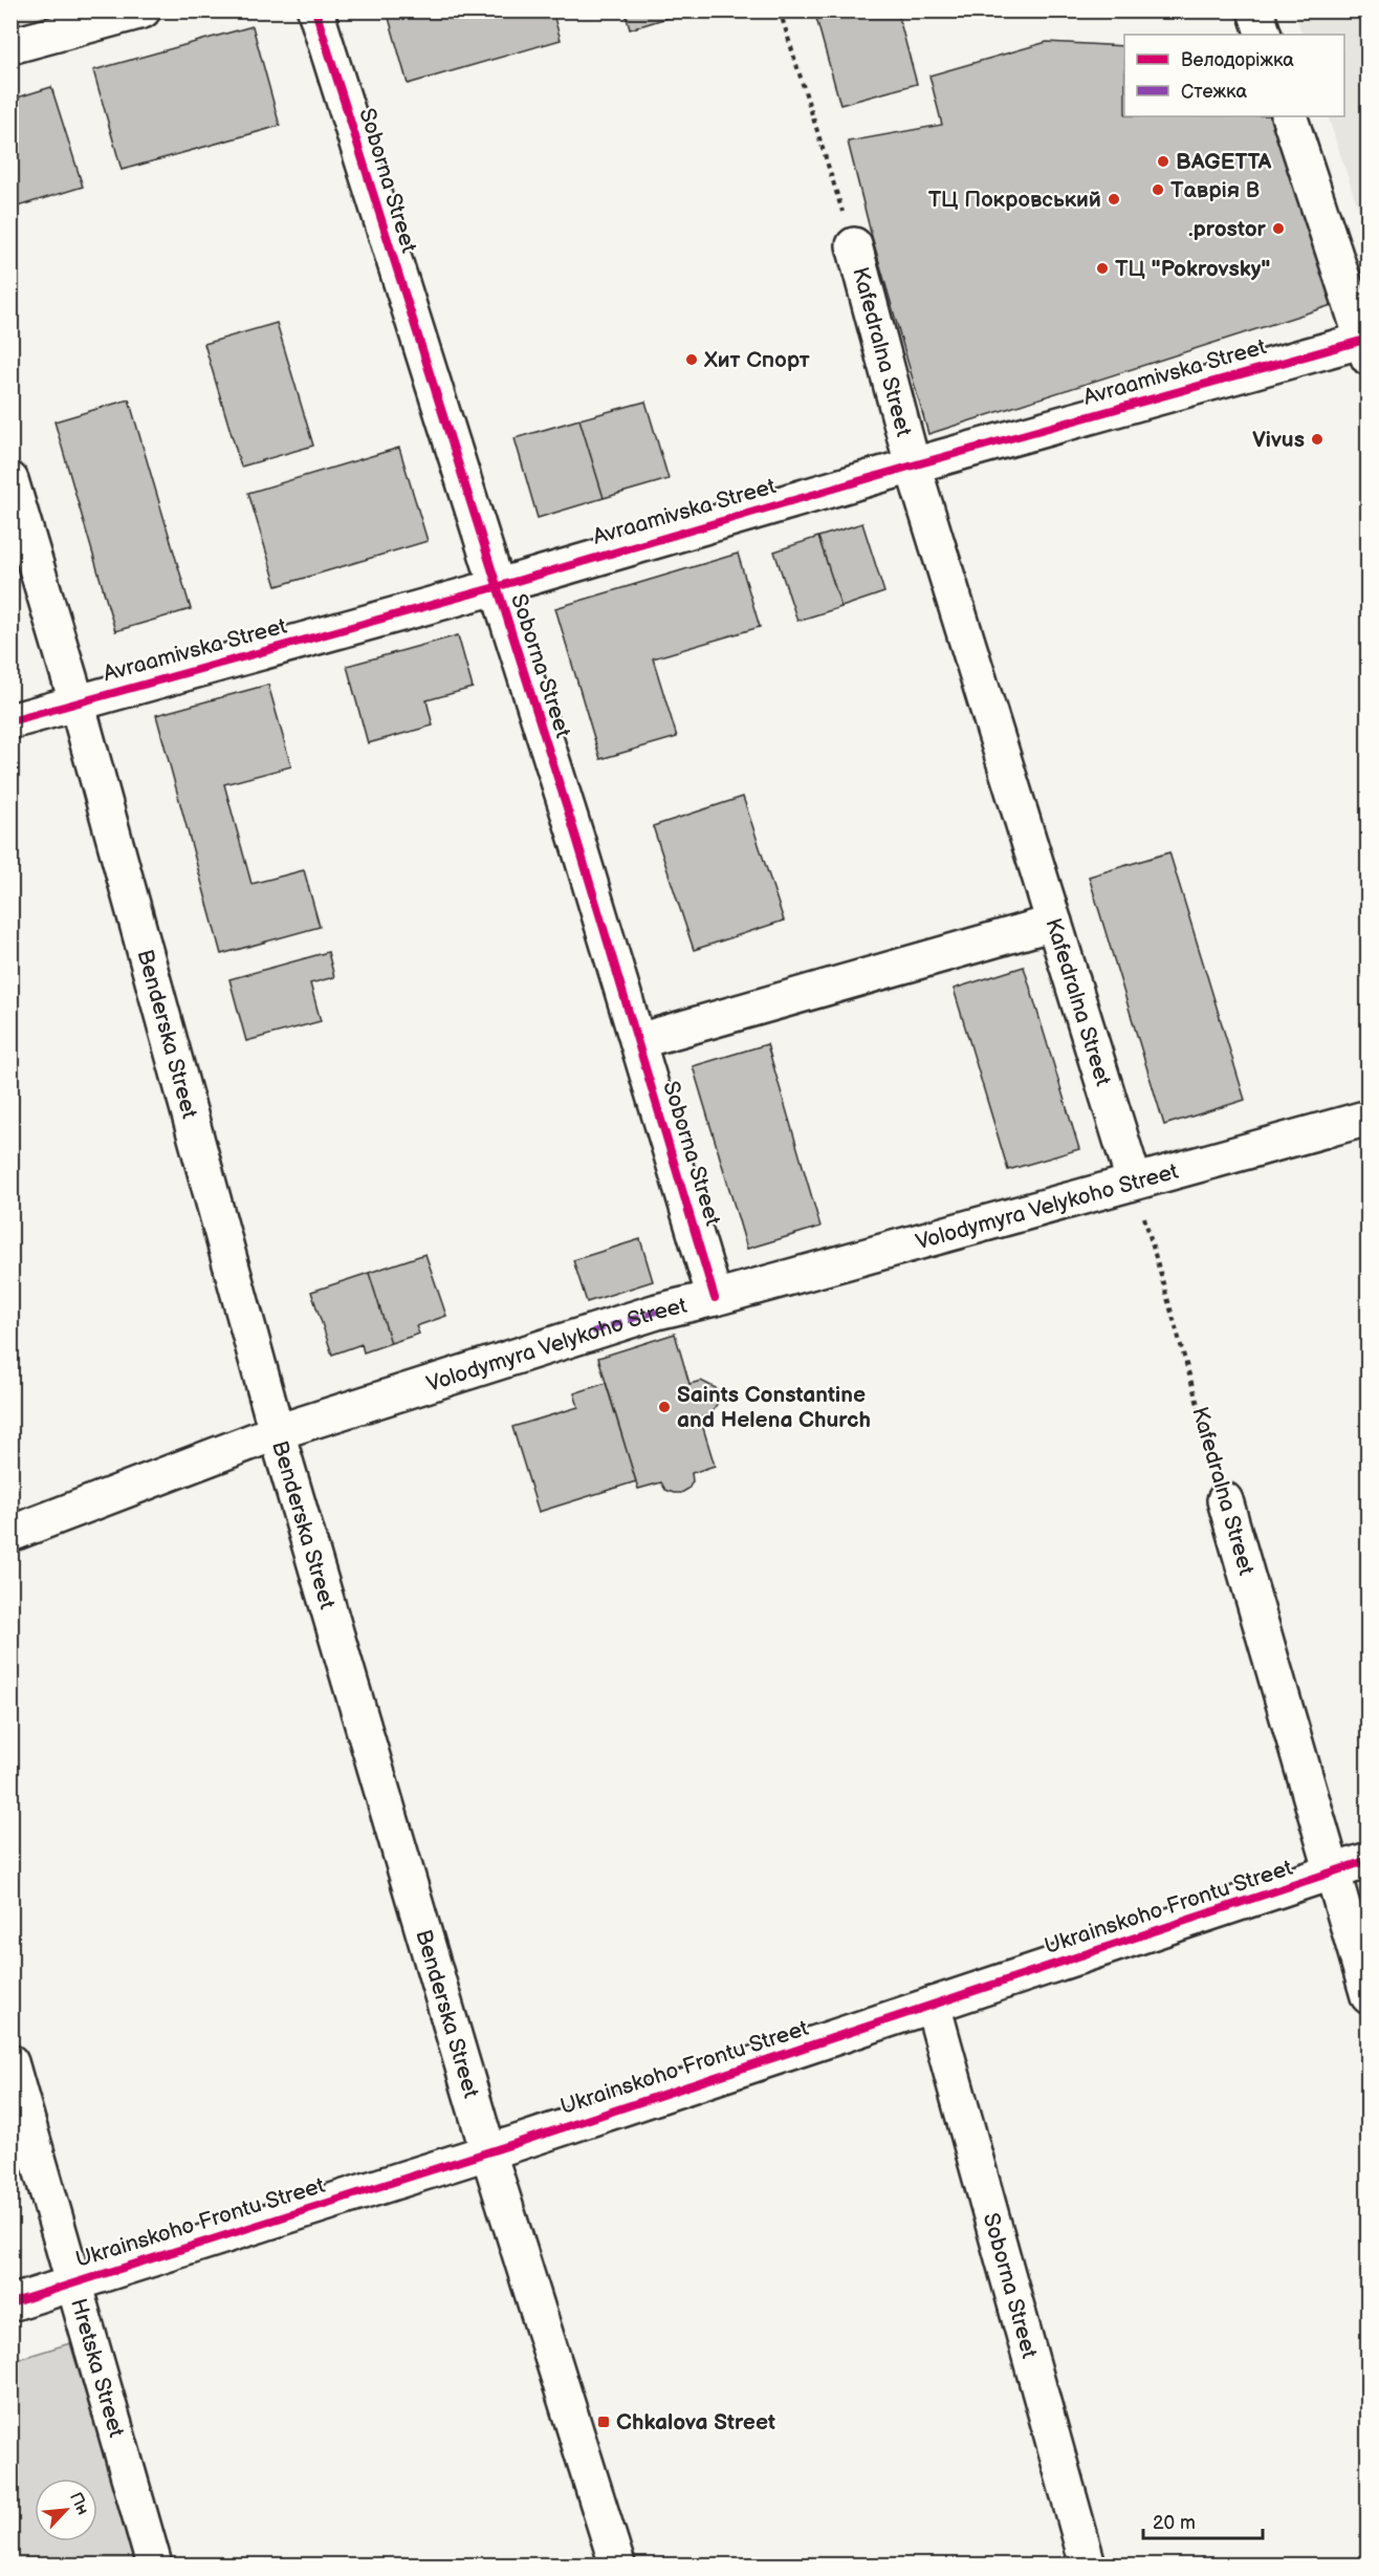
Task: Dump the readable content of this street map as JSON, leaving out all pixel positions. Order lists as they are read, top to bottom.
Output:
{
  "streets": {
    "street": [
      "Soborna Street",
      "Kafedralna Street",
      "Avraamivska Street",
      "Benderska Street",
      "Volodymyra Velykoho Street",
      "Ukrainskoho Frontu Street",
      "Hretska Street"
    ]
  },
  "crossings": [
    ["Soborna Street", "Avraamivska Street"],
    ["Soborna Street", "Volodymyra Velykoho Street"],
    ["Soborna Street", "Ukrainskoho Frontu Street"],
    ["Kafedralna Street", "Avraamivska Street"],
    ["Kafedralna Street", "Volodymyra Velykoho Street"],
    ["Kafedralna Street", "Ukrainskoho Frontu Street"],
    ["Avraamivska Street", "Benderska Street"],
    ["Benderska Street", "Volodymyra Velykoho Street"],
    ["Benderska Street", "Ukrainskoho Frontu Street"],
    ["Ukrainskoho Frontu Street", "Hretska Street"]
  ],
  "places": {
    "other": [
      "BAGETTA",
      "Таврія В",
      "ТЦ Покровський",
      ".prostor",
      "ТЦ \"Pokrovsky\"",
      "Хит Спорт",
      "Vivus",
      "Saints Constantine and Helena Church"
    ],
    "transit": ["Chkalova Street"]
  },
  "legend": ["Велодоріжка", "Стежка"],
  "scale_bar": "20 m",
  "north": "top right"
}
